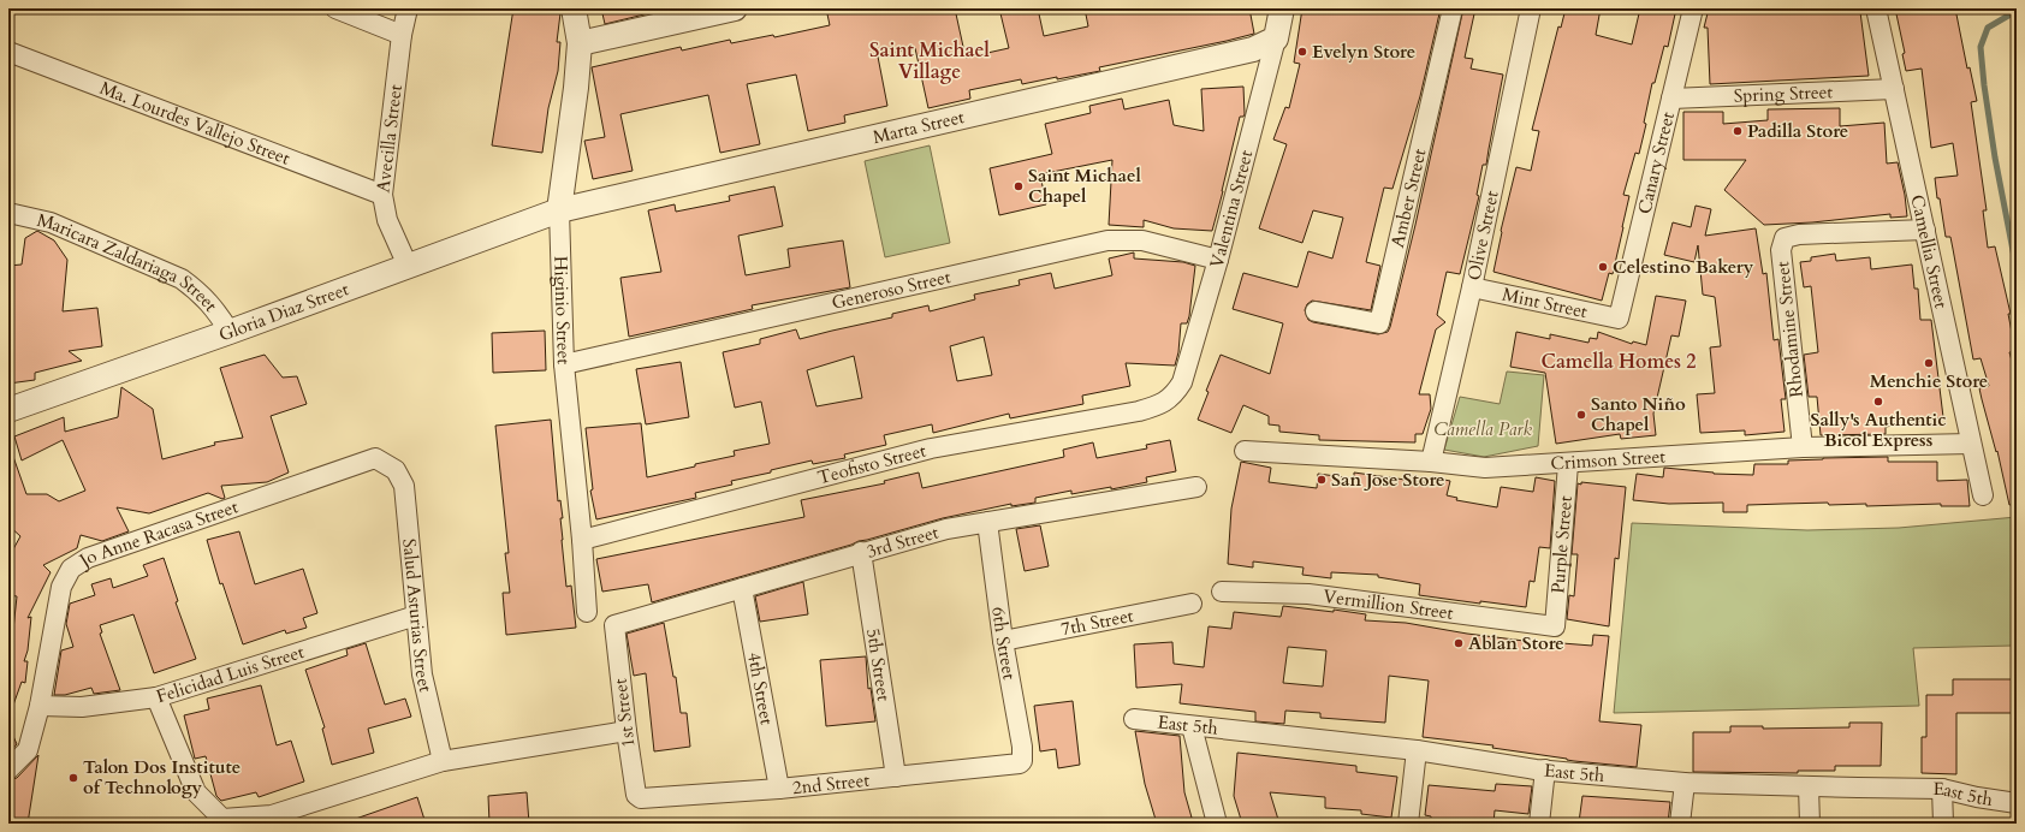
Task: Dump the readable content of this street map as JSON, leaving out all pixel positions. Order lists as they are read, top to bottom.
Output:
{
  "streets": {
    "street": [
      "Spring Street",
      "Ma. Lourdes Vallejo Street",
      "Marta Street",
      "Avecilla Street",
      "Canary Street",
      "Amber Street",
      "Valentina Street",
      "Olive Street",
      "Camellia Street",
      "Maricara Zaldariaga Street",
      "Generoso Street",
      "Mint Street",
      "Higinio Street",
      "Gloria Diaz Street",
      "Rhodamine Street",
      "Crimson Street",
      "Teofisto Street",
      "Jo Anne Racasa Street",
      "3rd Street",
      "Purple Street",
      "Vermillion Street",
      "Salud Asturias Street",
      "7th Street",
      "6th Street",
      "5th Street",
      "Felicidad Luis Street",
      "4th Street",
      "1st Street",
      "East 5th",
      "2nd Street"
    ]
  },
  "crossings": [
    ["Spring Street", "Canary Street"],
    ["Spring Street", "Camellia Street"],
    ["Ma. Lourdes Vallejo Street", "Avecilla Street"],
    ["Marta Street", "Valentina Street"],
    ["Marta Street", "Higinio Street"],
    ["Marta Street", "Gloria Diaz Street"],
    ["Avecilla Street", "Gloria Diaz Street"],
    ["Canary Street", "Mint Street"],
    ["Valentina Street", "Generoso Street"],
    ["Valentina Street", "Teofisto Street"],
    ["Olive Street", "Mint Street"],
    ["Olive Street", "Crimson Street"],
    ["Camellia Street", "Rhodamine Street"],
    ["Camellia Street", "Crimson Street"],
    ["Maricara Zaldariaga Street", "Gloria Diaz Street"],
    ["Generoso Street", "Higinio Street"],
    ["Higinio Street", "Gloria Diaz Street"],
    ["Higinio Street", "Teofisto Street"],
    ["Rhodamine Street", "Crimson Street"],
    ["Crimson Street", "Purple Street"],
    ["Jo Anne Racasa Street", "Salud Asturias Street"],
    ["Jo Anne Racasa Street", "Felicidad Luis Street"],
    ["3rd Street", "6th Street"],
    ["3rd Street", "5th Street"],
    ["3rd Street", "4th Street"],
    ["3rd Street", "1st Street"],
    ["Purple Street", "Vermillion Street"],
    ["Salud Asturias Street", "Felicidad Luis Street"],
    ["7th Street", "6th Street"],
    ["6th Street", "2nd Street"],
    ["5th Street", "2nd Street"],
    ["4th Street", "2nd Street"],
    ["1st Street", "2nd Street"]
  ],
  "districts": ["Saint Michael Village", "Camella Homes 2"],
  "parks": ["Camella Park"],
  "places": [
    "Evelyn Store",
    "Padilla Store",
    "Saint Michael Chapel",
    "Celestino Bakery",
    "Menchie Store",
    "Sally's Authentic Bicol Express",
    "Santo Niño Chapel",
    "San Jose Store",
    "Ablan Store",
    "Talon Dos Institute of Technology"
  ]
}
